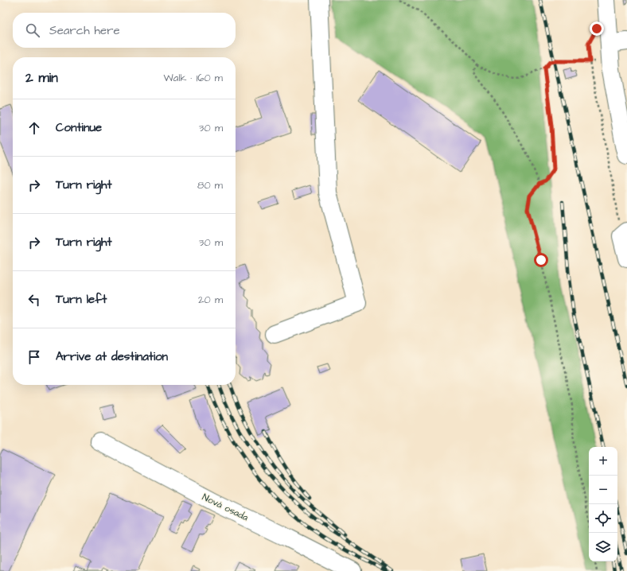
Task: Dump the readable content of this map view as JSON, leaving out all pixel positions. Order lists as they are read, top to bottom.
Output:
{
  "streets": {
    "street": ["Nová osada"]
  },
  "page": {
    "search": "Search here",
    "heading": ["2 min", "Walk · 160 m"],
    "list": [
      ["Continue", "30 m"],
      ["Turn right", "80 m"],
      ["Turn right", "30 m"],
      ["Turn left", "20 m"],
      "Arrive at destination"
    ],
    "map_buttons": ["+", "−"]
  }
}
